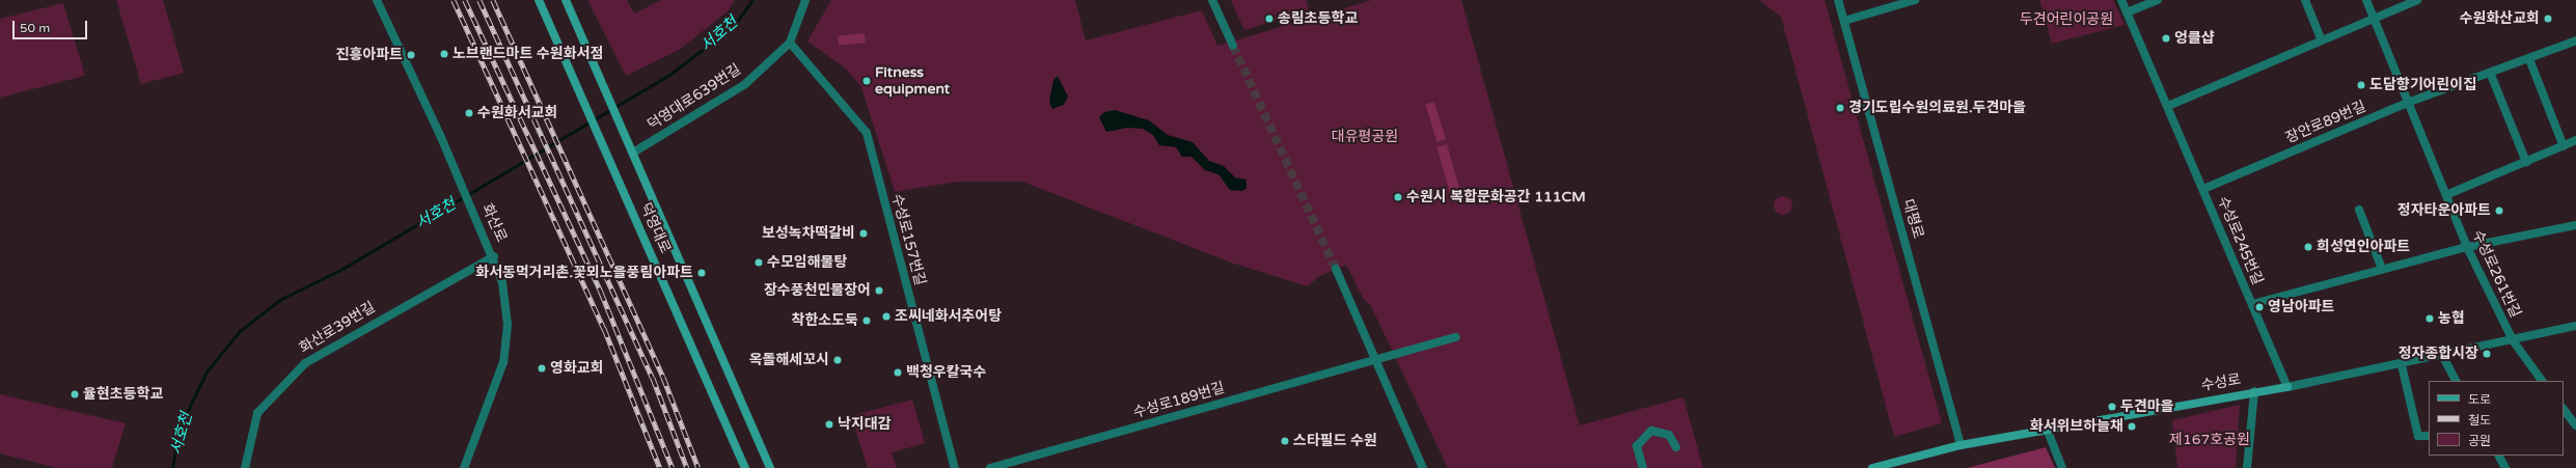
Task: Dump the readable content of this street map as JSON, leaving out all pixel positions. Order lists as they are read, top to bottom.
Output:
{
  "streets": {
    "main road": ["덕영대로", "수성로"],
    "street": [
      "덕영대로639번길",
      "장안로89번길",
      "대평로",
      "화산로",
      "수성로157번길",
      "수성로245번길",
      "수성로261번길",
      "화산로39번길",
      "수성로189번길"
    ]
  },
  "crossings": [
    ["덕영대로639번길", "덕영대로"],
    ["덕영대로639번길", "수성로157번길"],
    ["장안로89번길", "수성로245번길"],
    ["장안로89번길", "수성로261번길"],
    ["대평로", "수성로"],
    ["화산로", "화산로39번길"],
    ["수성로245번길", "수성로"],
    ["수성로261번길", "수성로"]
  ],
  "water": ["서호천"],
  "parks": ["두견어린이공원", "대유평공원", "제167호공원"],
  "places": [
    "송림초등학교",
    "수원화산교회",
    "엉클샵",
    "노브랜드마트 수원화서점",
    "진흥아파트",
    "Fitness equipment",
    "도담향기어린이집",
    "경기도립수원의료원.두견마을",
    "수원화서교회",
    "수원시 복합문화공간 111CM",
    "정자타운아파트",
    "보성녹차떡갈비",
    "희성연인아파트",
    "수모임해물탕",
    "화서동먹거리촌.꽃뫼노을풍림아파트",
    "장수풍천민물장어",
    "영남아파트",
    "조씨네화서추어탕",
    "농협",
    "착한소도둑",
    "정자종합시장",
    "옥돌해세꼬시",
    "영화교회",
    "백청우칼국수",
    "율현초등학교",
    "두견마을",
    "낙지대감",
    "화서위브하늘채",
    "스타필드 수원"
  ],
  "legend": ["도로", "철도", "공원"],
  "scale_bar": "50 m"
}
